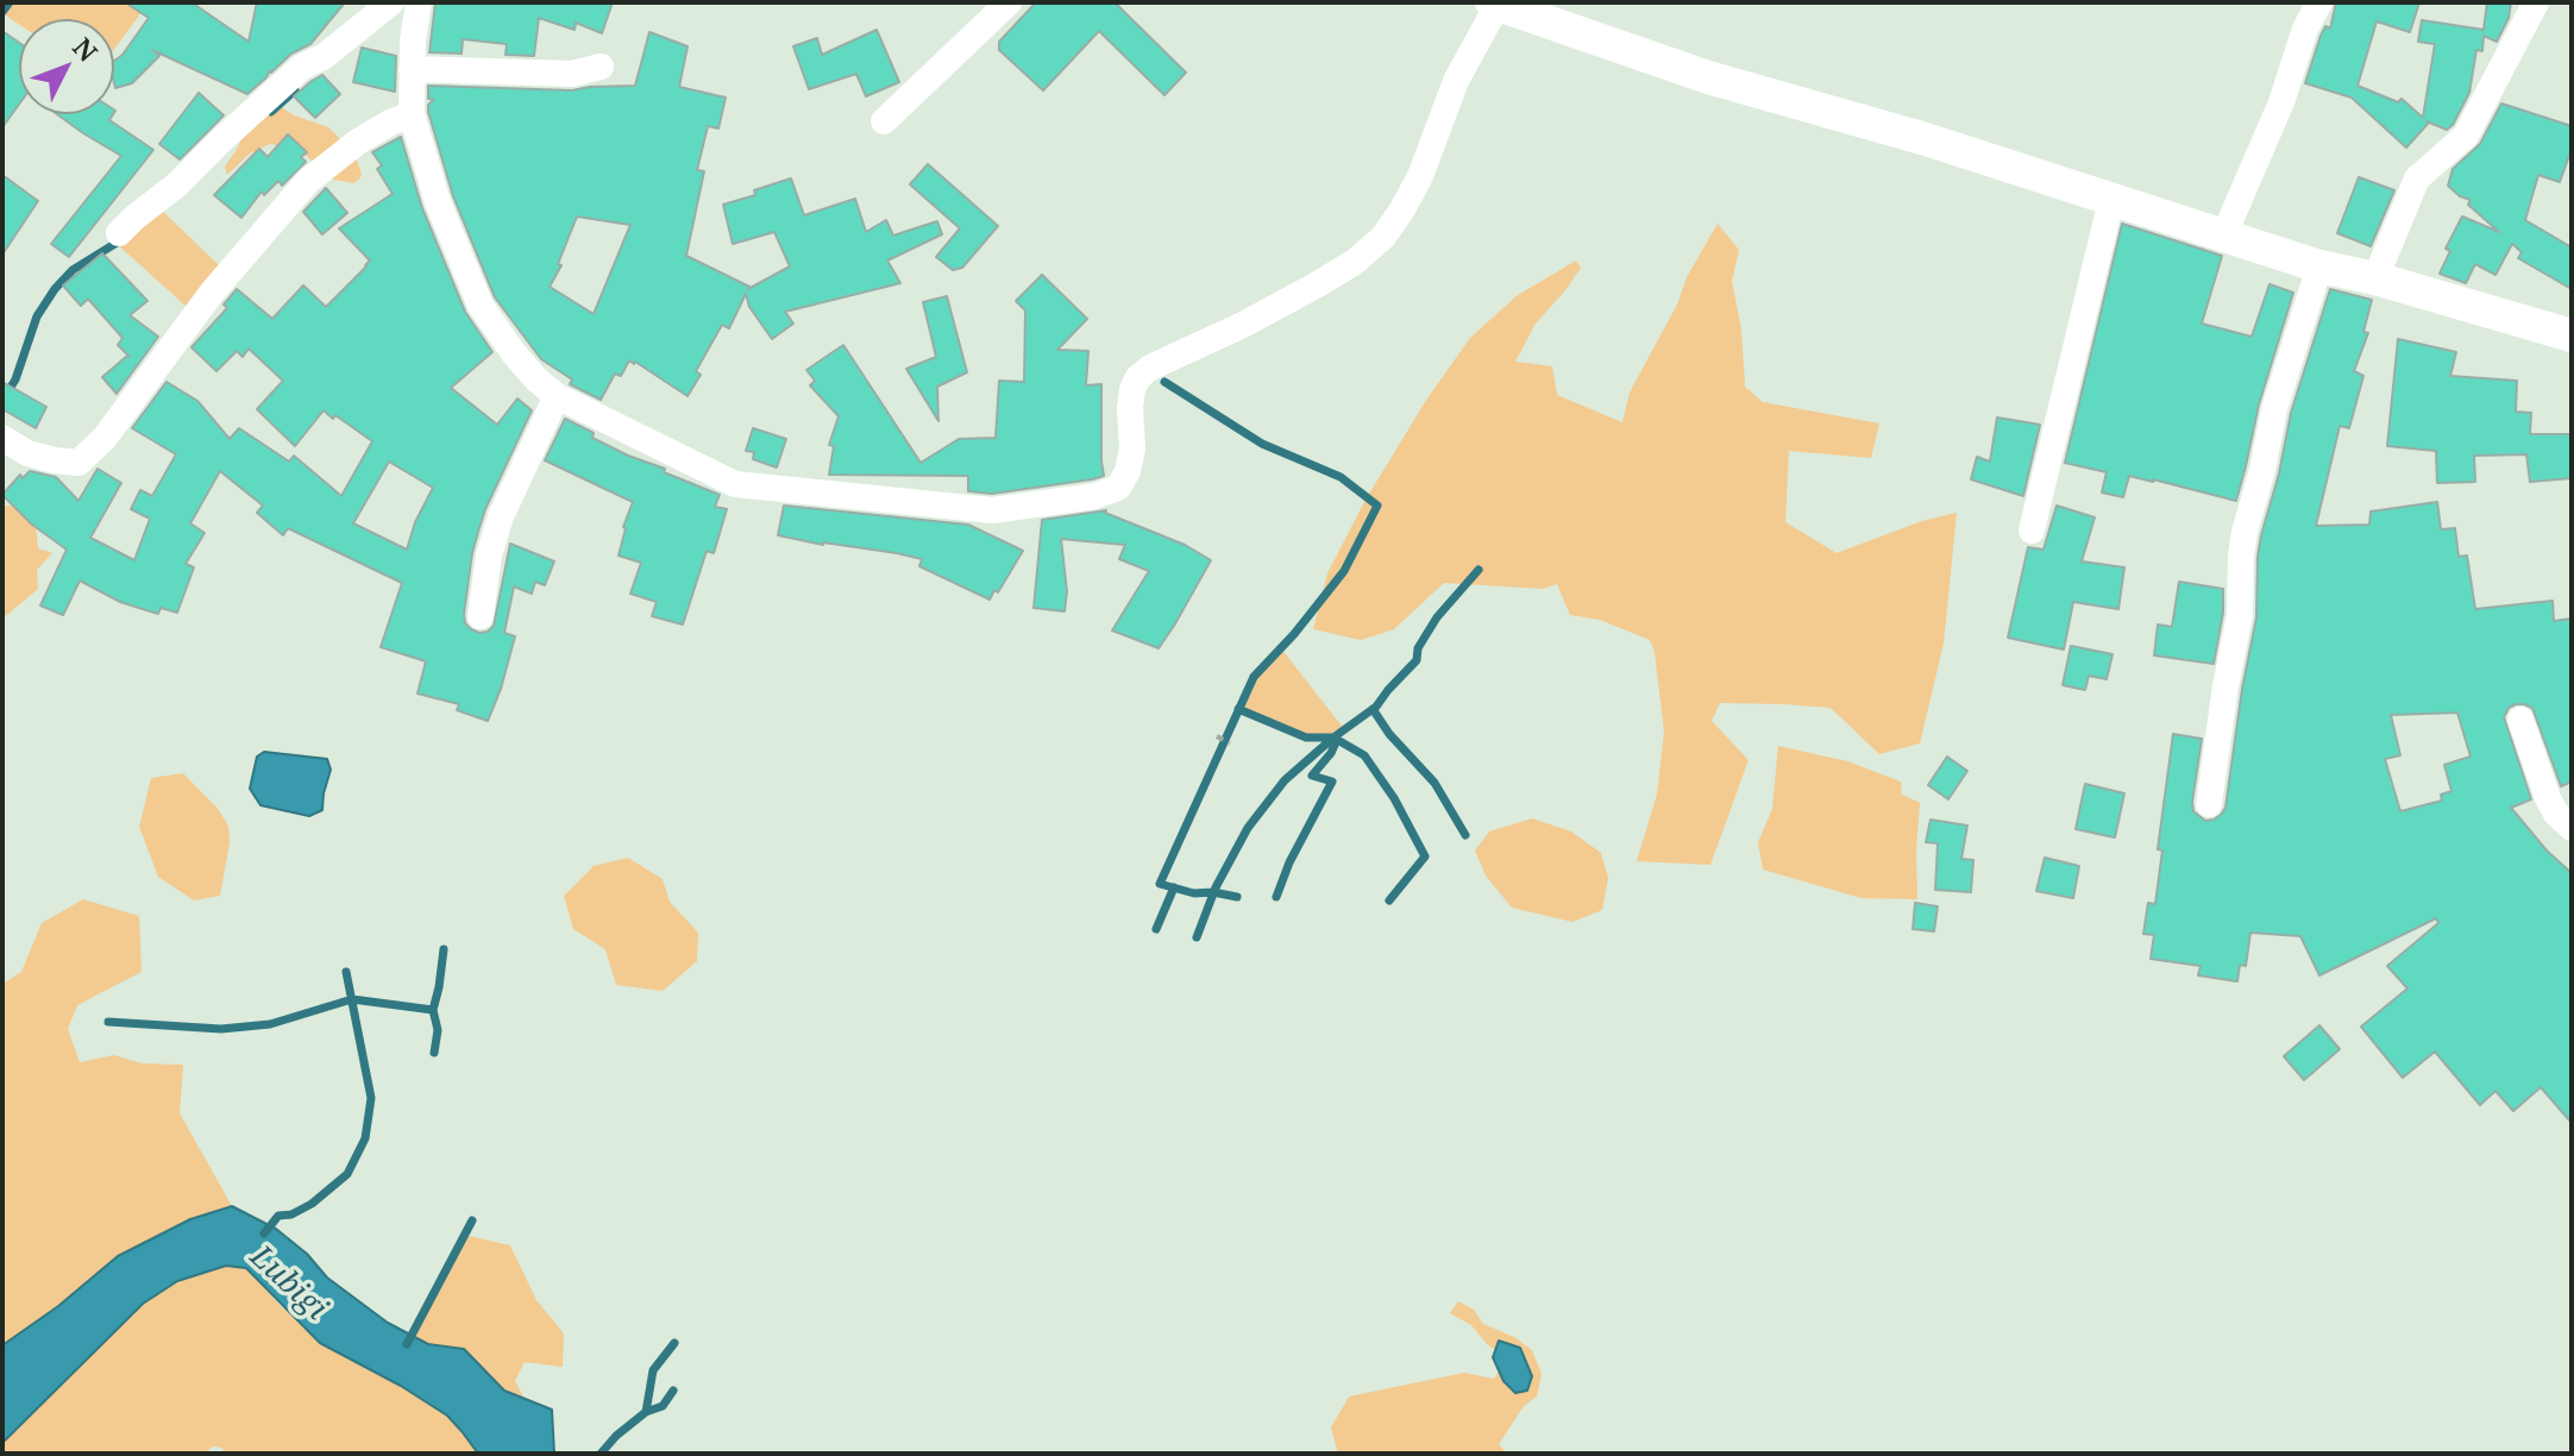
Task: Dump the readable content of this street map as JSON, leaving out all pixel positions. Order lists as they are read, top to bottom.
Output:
{
  "water": ["Lubigi"],
  "north": "top right"
}
